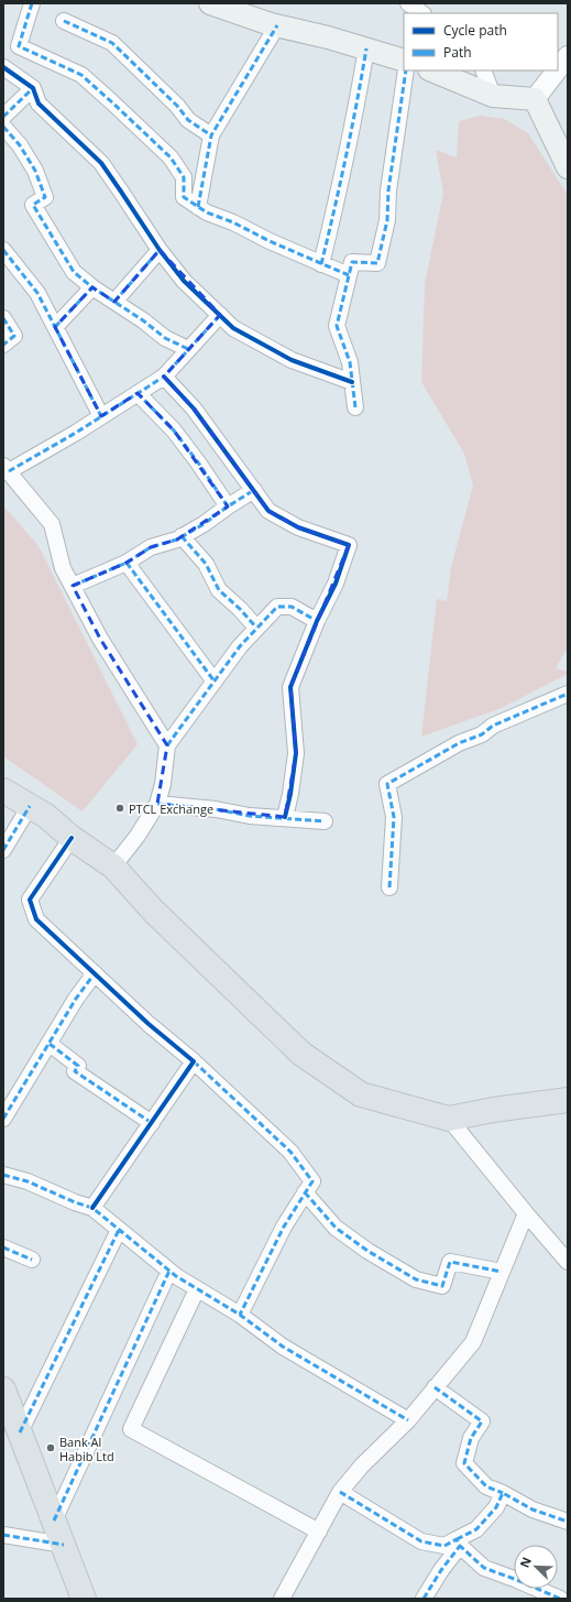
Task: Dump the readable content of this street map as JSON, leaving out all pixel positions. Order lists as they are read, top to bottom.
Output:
{
  "places": ["PTCL Exchange", "Bank Al Habib Ltd"],
  "legend": ["Cycle path", "Path"],
  "north": "top left"
}
